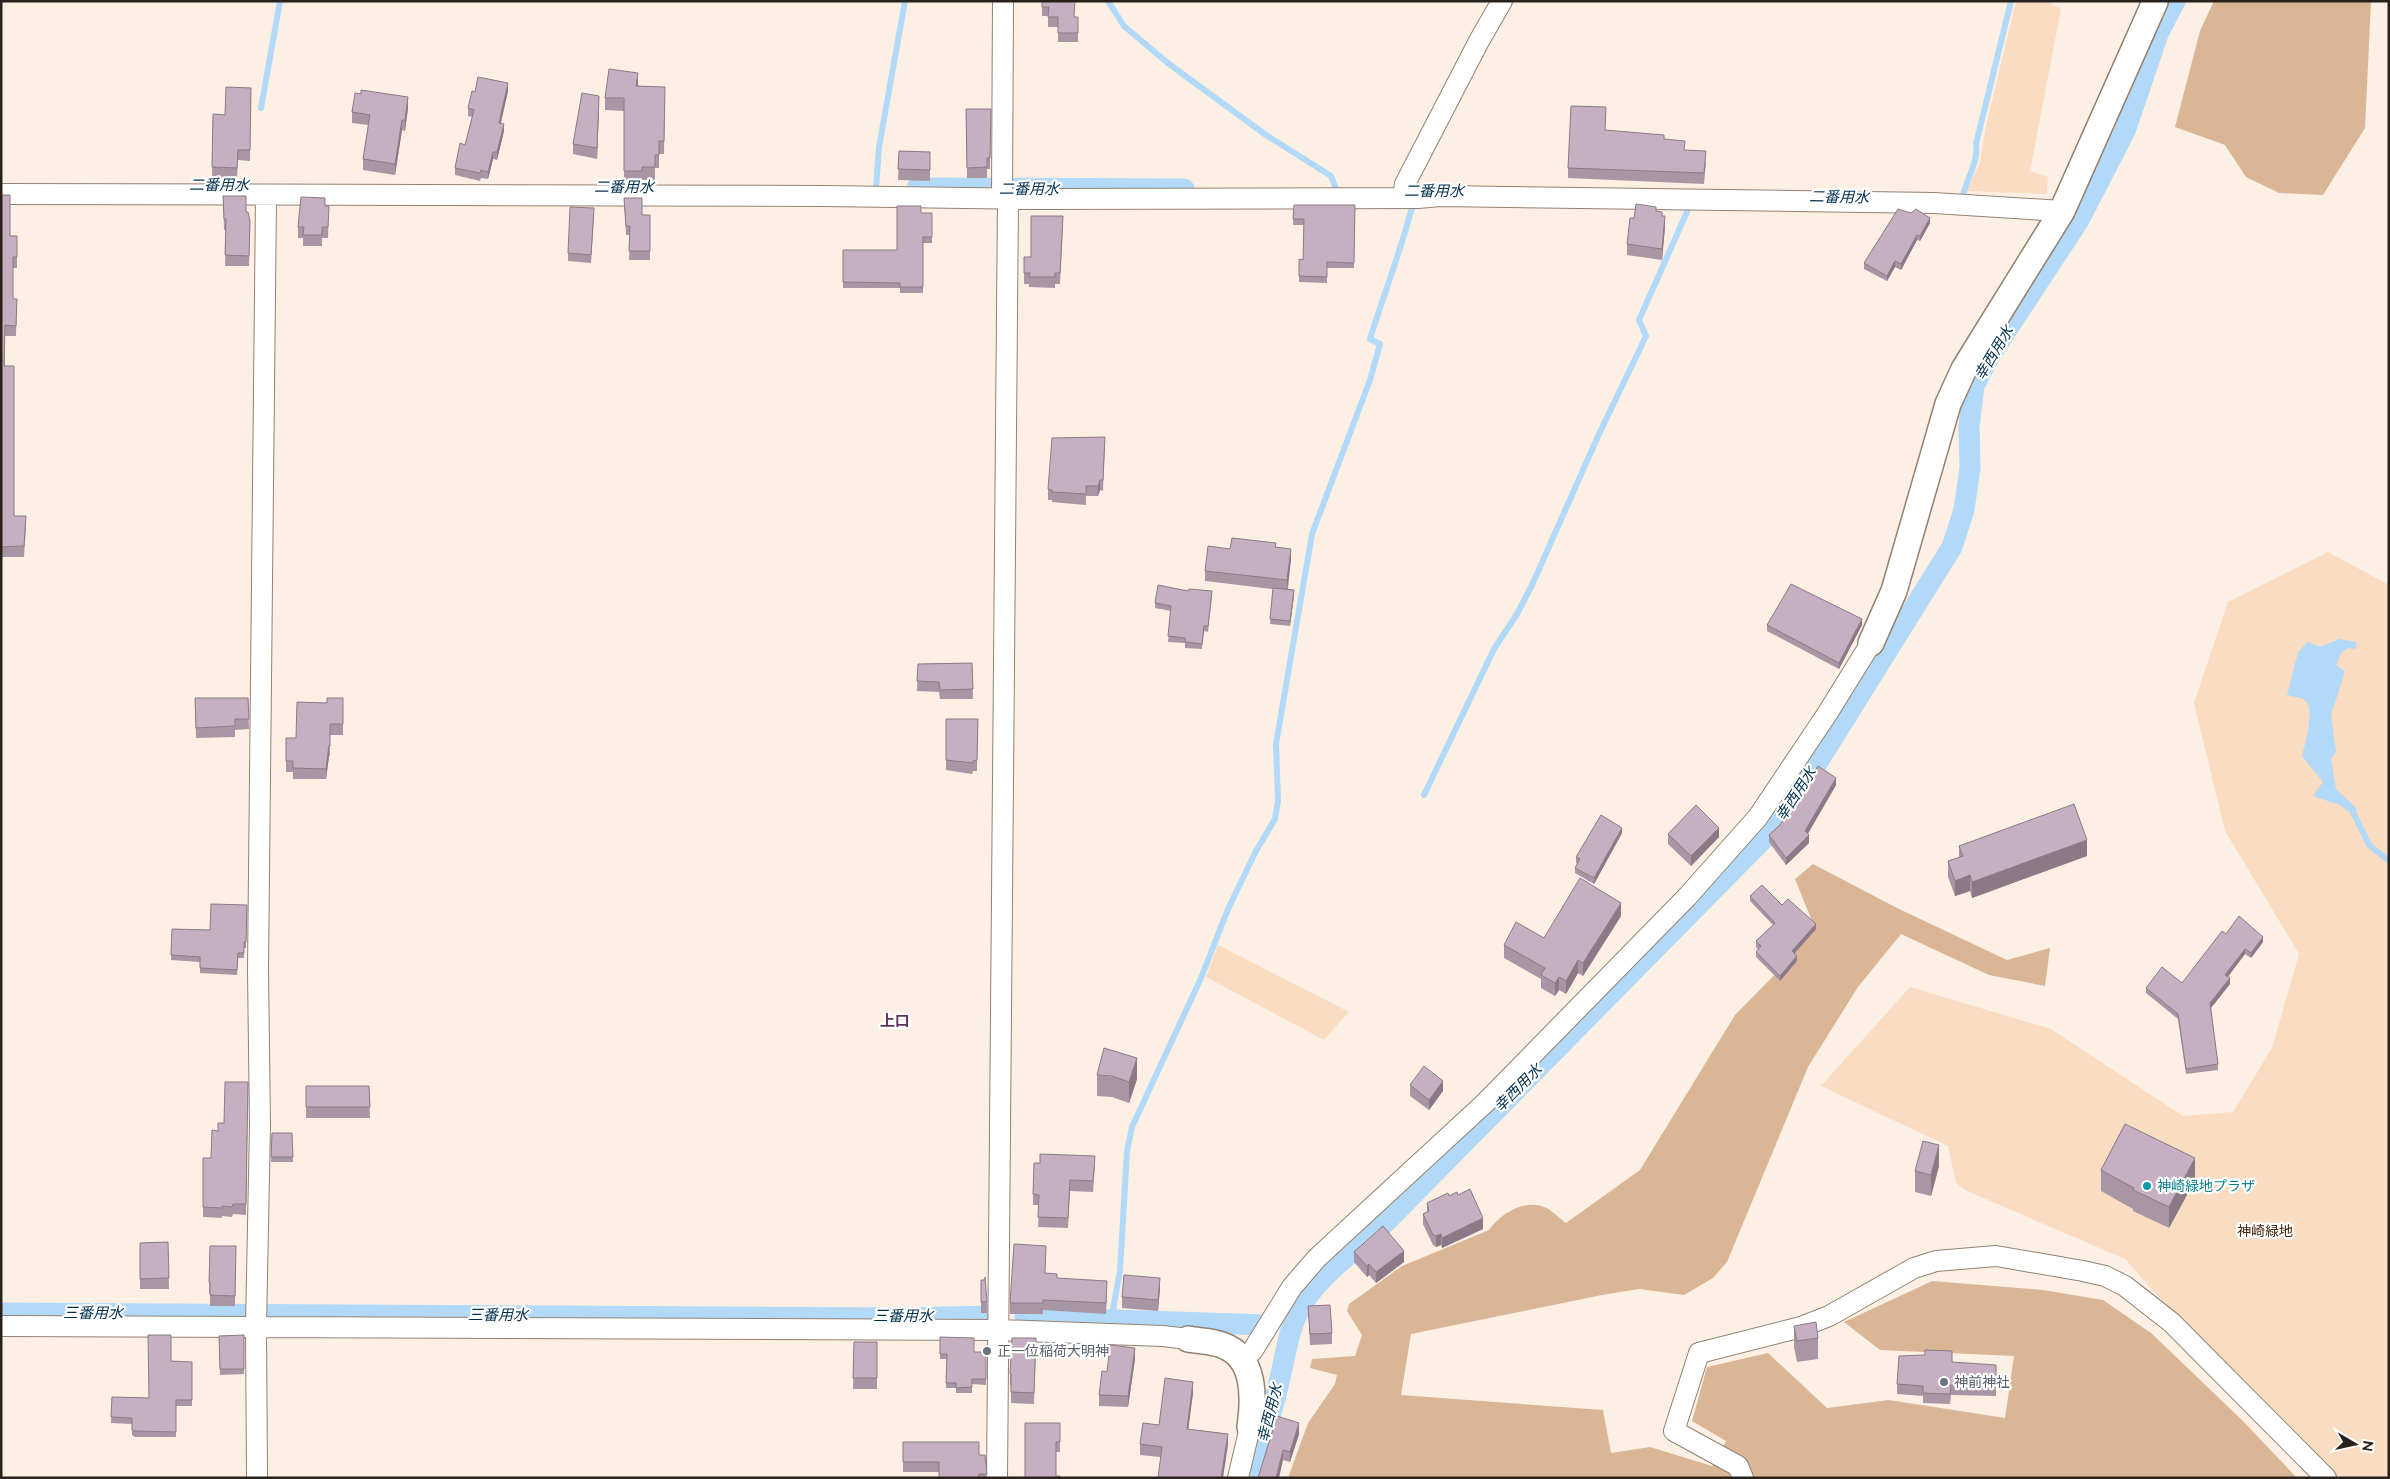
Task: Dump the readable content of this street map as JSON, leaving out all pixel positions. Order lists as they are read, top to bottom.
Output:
{
  "districts": ["上口"],
  "water": ["二番用水", "幸西用水", "三番用水"],
  "parks": ["神崎緑地"],
  "places": ["神崎緑地プラザ", "正一位稲荷大明神", "神前神社"],
  "north": "right"
}
